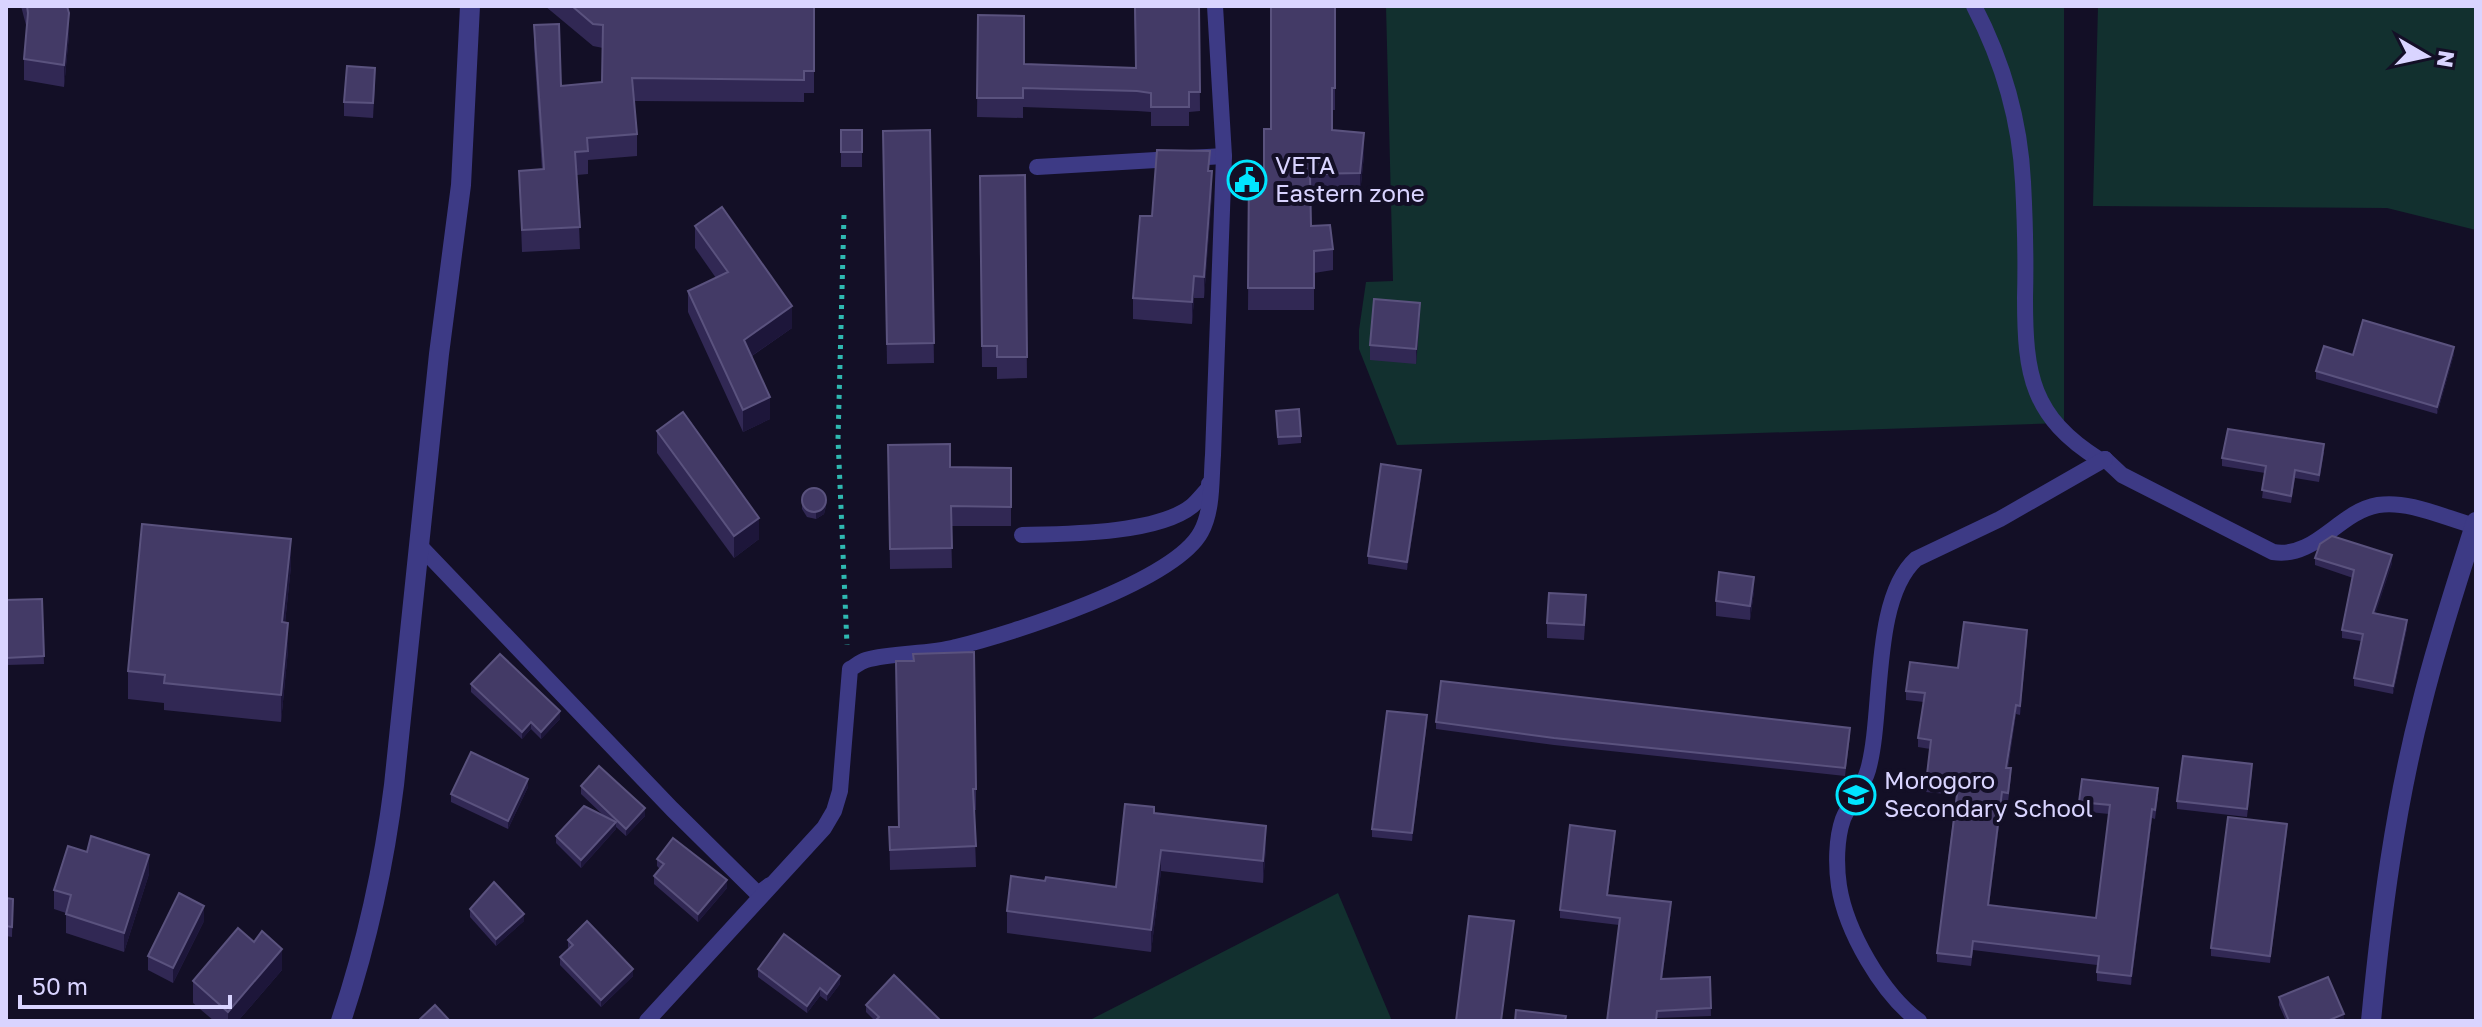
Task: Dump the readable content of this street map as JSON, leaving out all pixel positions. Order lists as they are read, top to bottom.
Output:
{
  "places": {
    "public building": ["VETA Eastern zone"],
    "school or university": ["Morogoro Secondary School"]
  },
  "scale_bar": "50 m",
  "north": "right"
}
